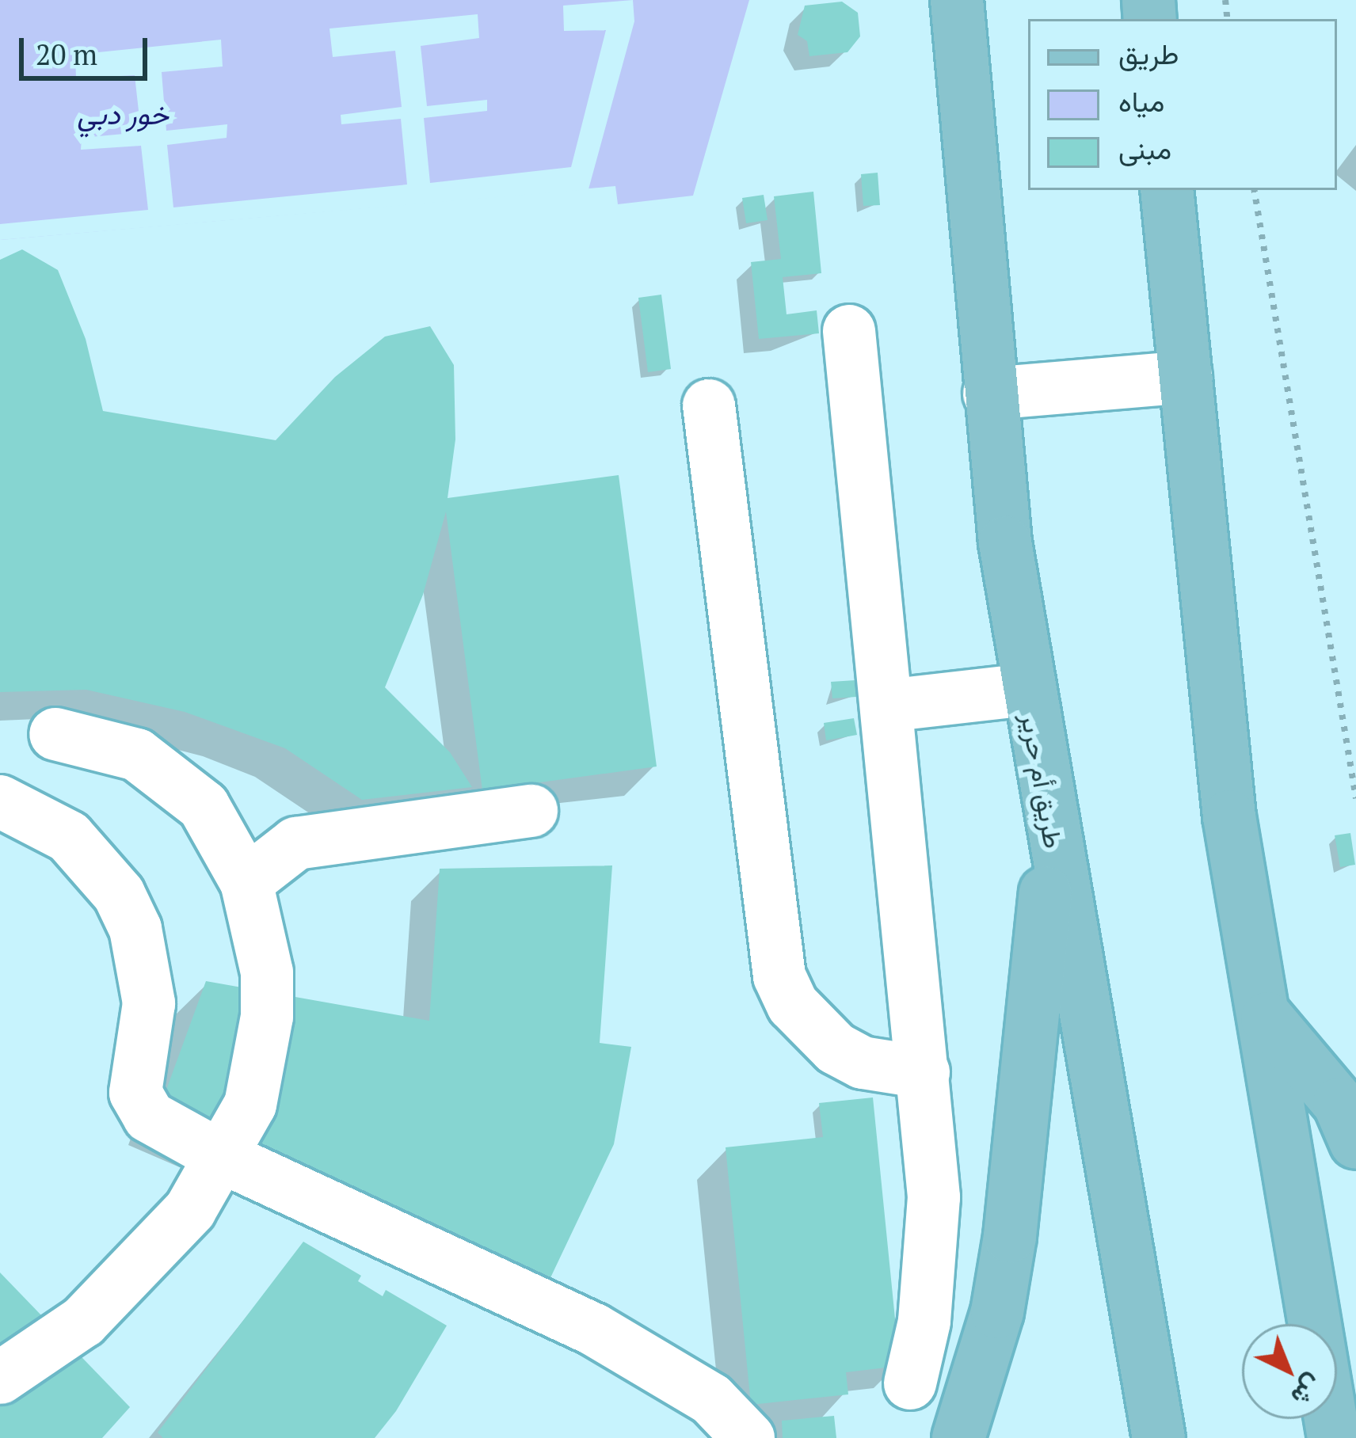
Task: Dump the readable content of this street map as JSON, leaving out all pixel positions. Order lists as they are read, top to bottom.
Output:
{
  "streets": {
    "main road": ["طريق أم حرير"]
  },
  "water": ["خور دبي"],
  "legend": ["طريق", "مياه", "مبنى"],
  "scale_bar": "20 m",
  "north": "bottom right"
}
